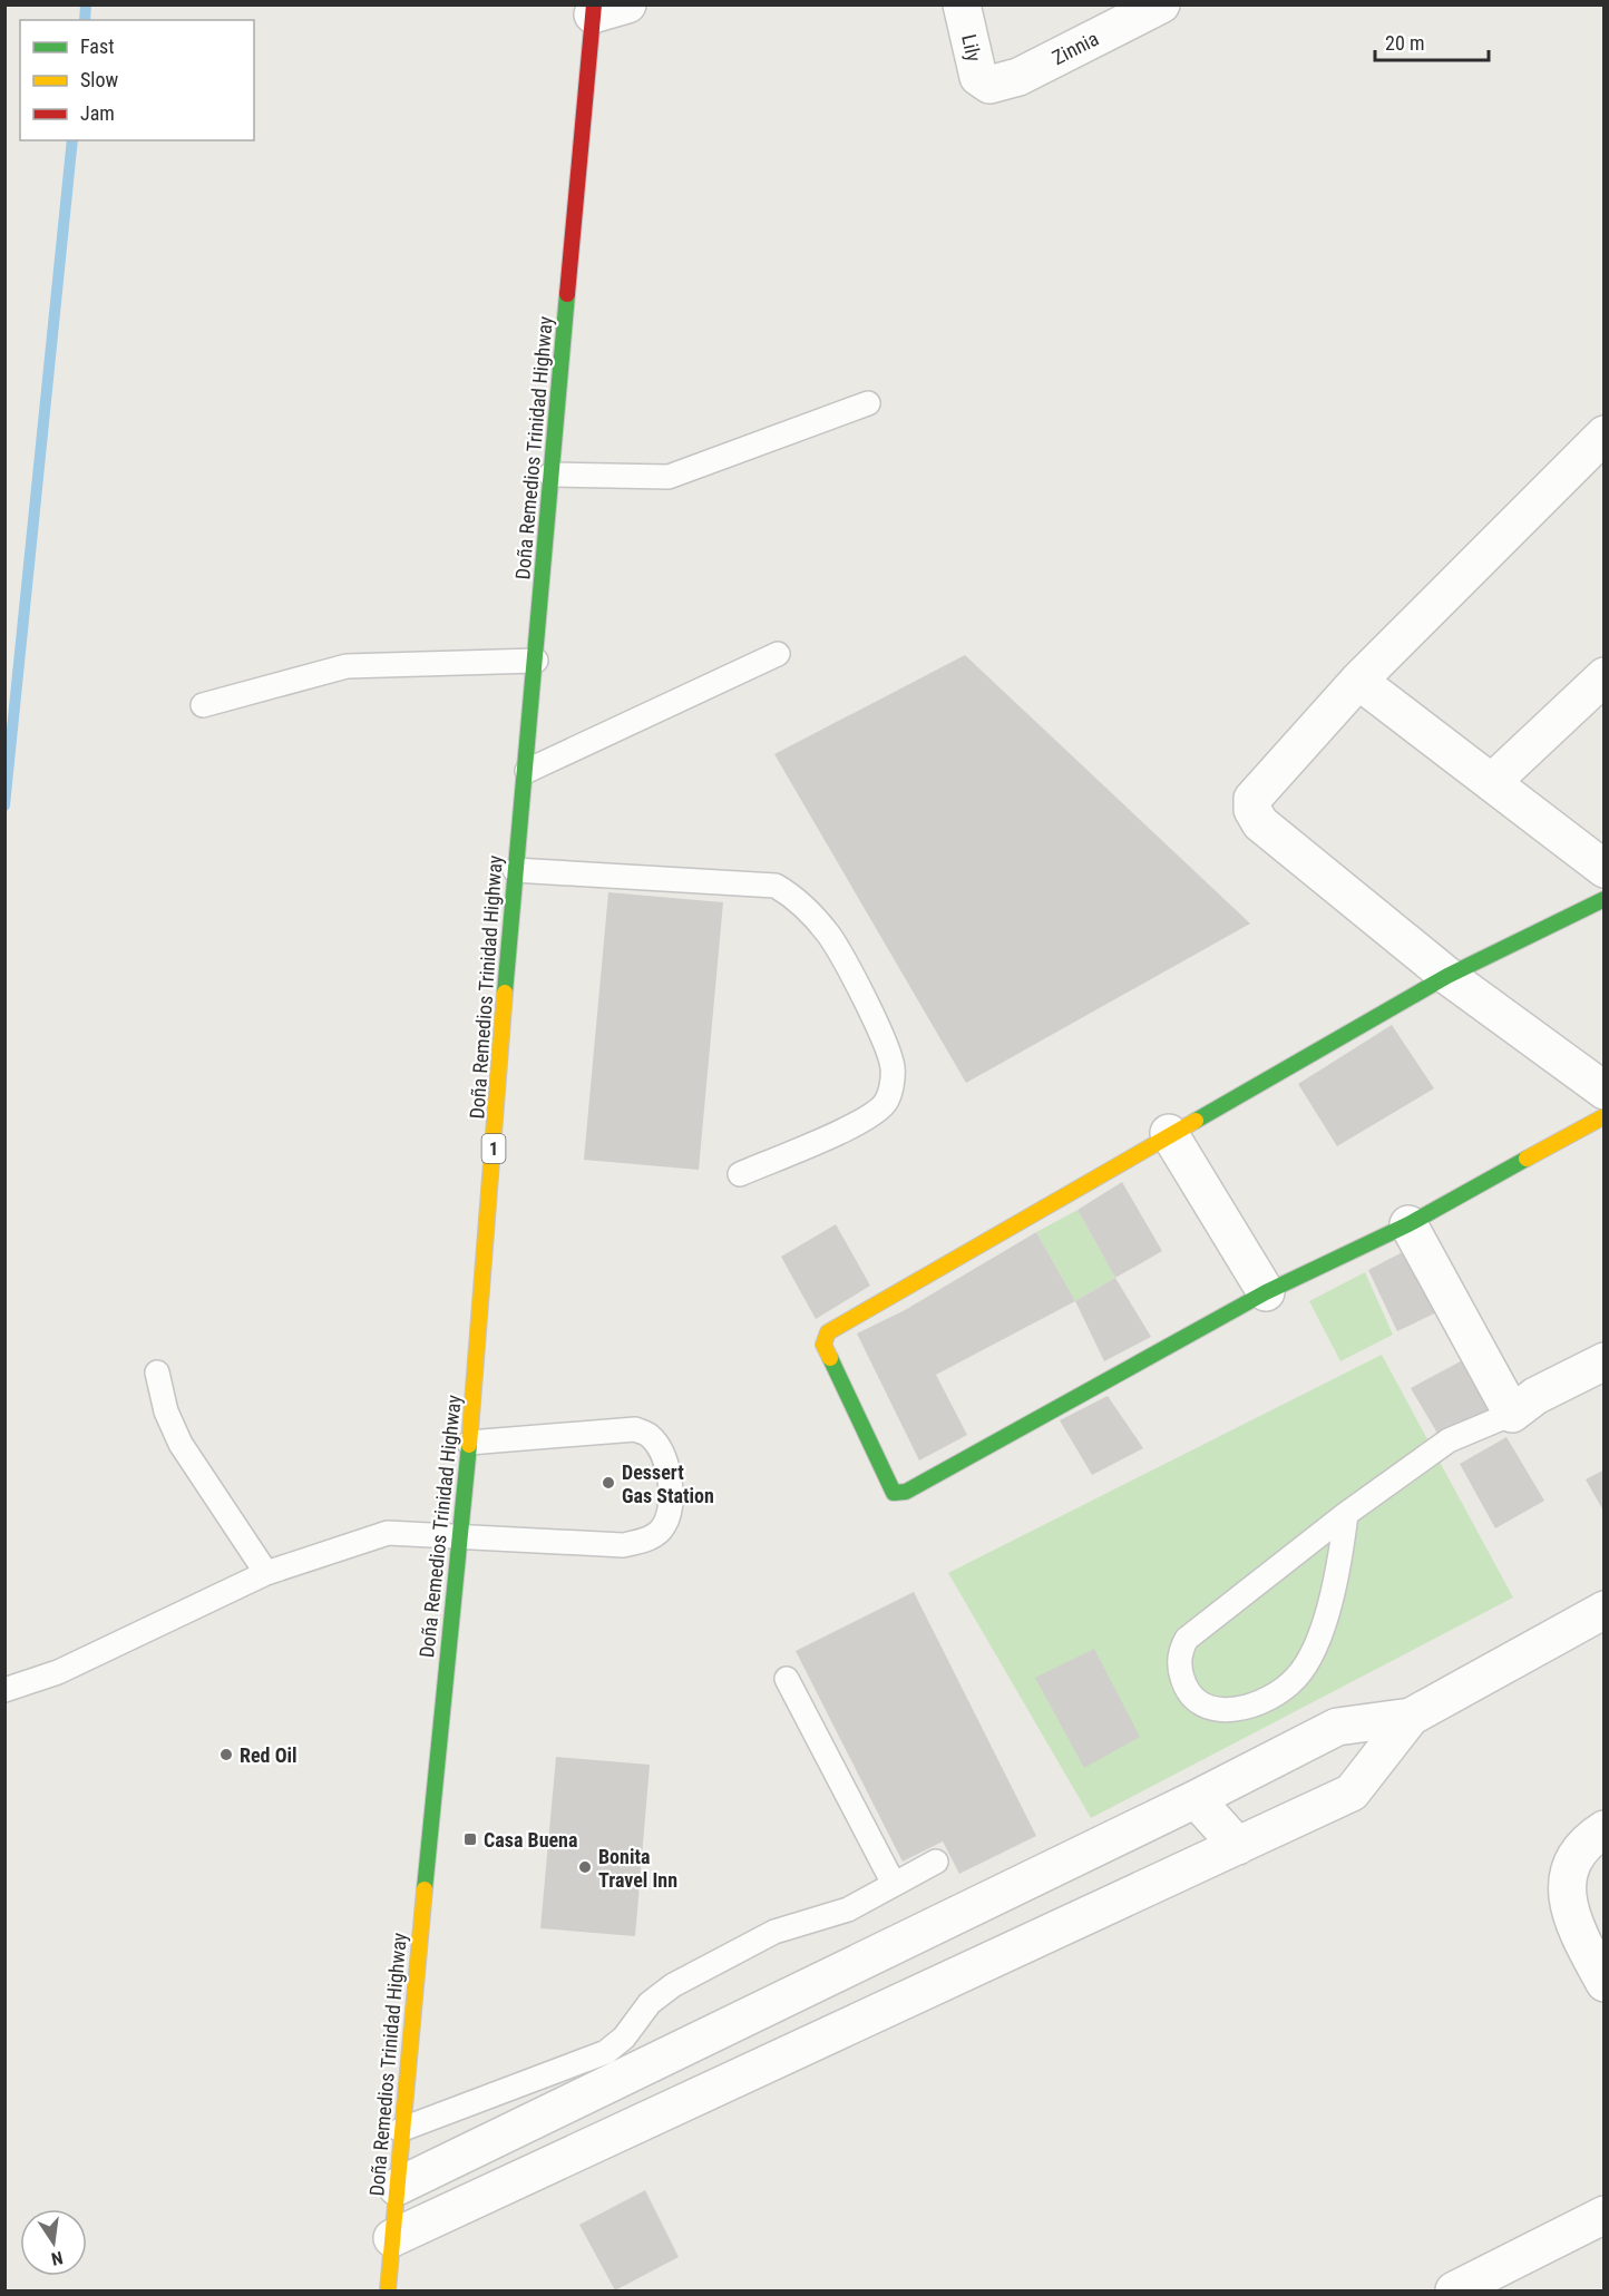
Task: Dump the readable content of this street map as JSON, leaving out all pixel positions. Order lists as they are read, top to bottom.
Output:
{
  "streets": {
    "main road": ["Doña Remedios Trinidad Highway", "1"],
    "street": ["Lily", "Zinnia"]
  },
  "crossings": [
    ["Lily", "Zinnia"]
  ],
  "places": {
    "other": ["Dessert Gas Station", "Red Oil", "Bonita Travel Inn"],
    "transit": ["Casa Buena"]
  },
  "legend": ["Fast", "Slow", "Jam"],
  "scale_bar": "20 m",
  "north": "bottom"
}
